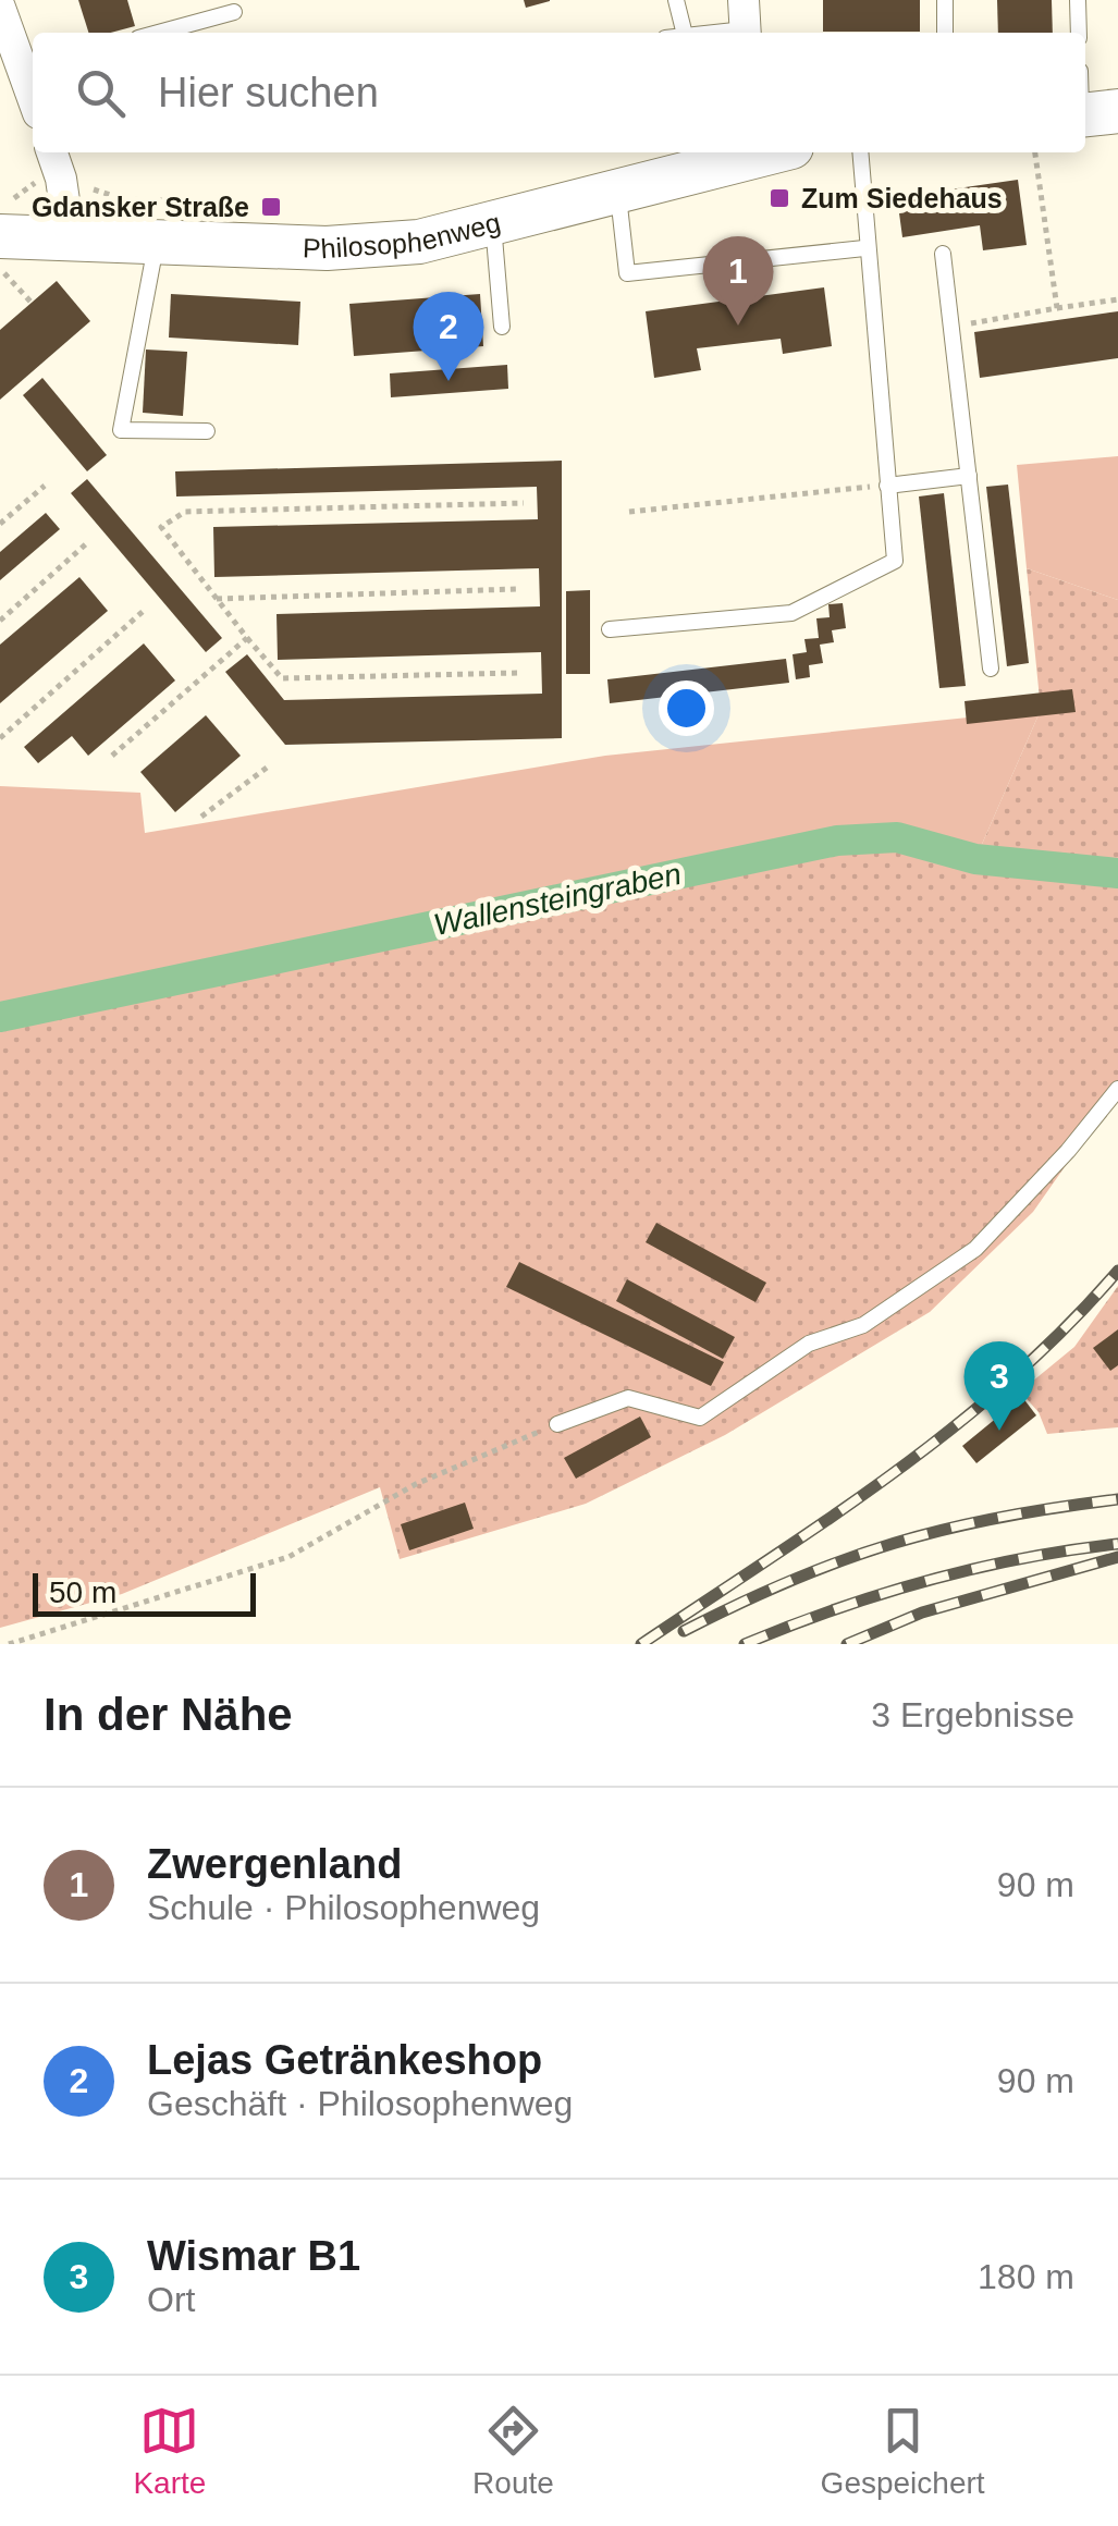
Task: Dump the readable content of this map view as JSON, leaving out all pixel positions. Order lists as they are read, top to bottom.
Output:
{
  "streets": {
    "main road": ["Philosophenweg"]
  },
  "water": ["Wallensteingraben"],
  "places": {
    "transit": ["Zum Siedehaus", "Gdansker Straße"]
  },
  "scale_bar": "50 m",
  "page": {
    "search": "Hier suchen",
    "pins": ["1", "2", "3"],
    "scale": "50 m",
    "heading": ["In der Nähe", "3 Ergebnisse"],
    "list": [
      {
        "mark": "1",
        "name": "Zwergenland",
        "note": "Schule · Philosophenweg",
        "value": "90 m"
      },
      {
        "mark": "2",
        "name": "Lejas Getränkeshop",
        "note": "Geschäft · Philosophenweg",
        "value": "90 m"
      },
      {
        "mark": "3",
        "name": "Wismar B1",
        "note": "Ort",
        "value": "180 m"
      }
    ],
    "nav": ["Karte", "Route", "Gespeichert"]
  }
}
